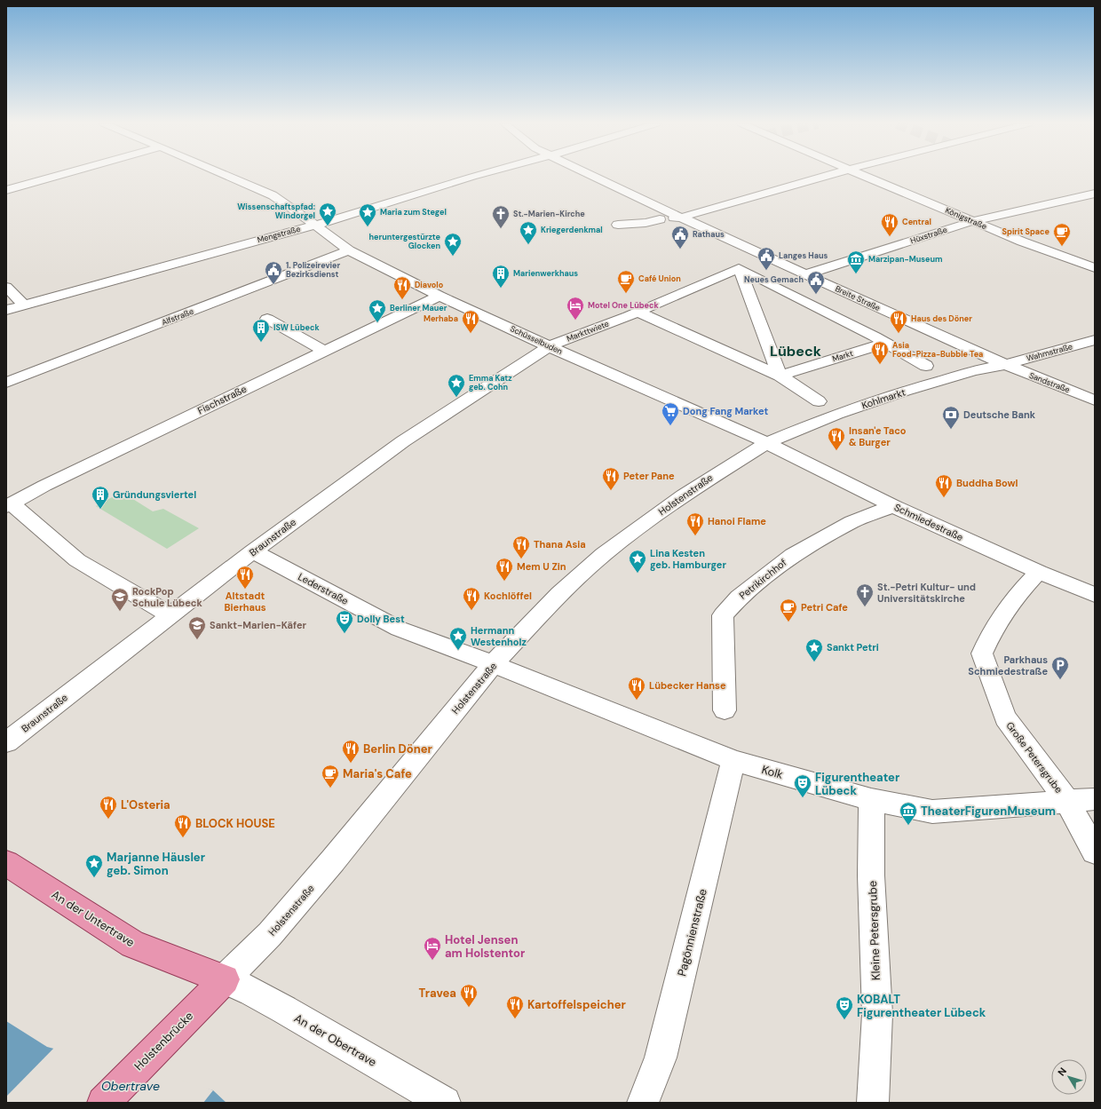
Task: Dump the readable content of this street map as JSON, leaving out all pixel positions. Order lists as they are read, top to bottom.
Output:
{
  "streets": {
    "main road": ["An der Untertrave", "Holstenbrücke"],
    "street": [
      "Königstraße",
      "Mengstraße",
      "Hüxstraße",
      "Breite Straße",
      "Alfstraße",
      "Markttwiete",
      "Schüsselbuden",
      "Wahmstraße",
      "Markt",
      "Sandstraße",
      "Kohlmarkt",
      "Fischstraße",
      "Holstenstraße",
      "Schmiedestraße",
      "Braunstraße",
      "Petrikirchhof",
      "Lederstraße",
      "Große Petersgrube",
      "Kolk",
      "Kleine Petersgrube",
      "Pagönnienstraße",
      "An der Obertrave"
    ]
  },
  "crossings": [
    ["Königstraße", "Hüxstraße"],
    ["Mengstraße", "Schüsselbuden"],
    ["Hüxstraße", "Breite Straße"],
    ["Breite Straße", "Wahmstraße"],
    ["Breite Straße", "Sandstraße"],
    ["Breite Straße", "Kohlmarkt"],
    ["Alfstraße", "Schüsselbuden"],
    ["Markttwiete", "Schüsselbuden"],
    ["Markttwiete", "Braunstraße"],
    ["Schüsselbuden", "Kohlmarkt"],
    ["Schüsselbuden", "Fischstraße"],
    ["Schüsselbuden", "Holstenstraße"],
    ["Schüsselbuden", "Schmiedestraße"],
    ["Schüsselbuden", "Braunstraße"],
    ["Wahmstraße", "Sandstraße"],
    ["Wahmstraße", "Kohlmarkt"],
    ["Sandstraße", "Kohlmarkt"],
    ["Kohlmarkt", "Holstenstraße"],
    ["Kohlmarkt", "Schmiedestraße"],
    ["Holstenstraße", "Schmiedestraße"],
    ["Holstenstraße", "Lederstraße"],
    ["Holstenstraße", "Kolk"],
    ["Holstenstraße", "An der Untertrave"],
    ["Holstenstraße", "An der Obertrave"],
    ["Holstenstraße", "Holstenbrücke"],
    ["Schmiedestraße", "Petrikirchhof"],
    ["Schmiedestraße", "Große Petersgrube"],
    ["Braunstraße", "Lederstraße"],
    ["Lederstraße", "Kolk"],
    ["Große Petersgrube", "Kolk"],
    ["Kolk", "Kleine Petersgrube"],
    ["Kolk", "Pagönnienstraße"],
    ["An der Untertrave", "An der Obertrave"],
    ["An der Untertrave", "Holstenbrücke"],
    ["An der Obertrave", "Holstenbrücke"]
  ],
  "districts": ["Lübeck"],
  "water": ["Obertrave"],
  "places": {
    "place": [
      "Wissenschaftspfad: Windorgel",
      "Maria zum Stegel",
      "Kriegerdenkmal",
      "heruntergestürzte Glocken",
      "Berliner Mauer",
      "Emma Katz geb. Cohn",
      "Lina Kesten geb. Hamburger",
      "Hermann Westenholz",
      "Sankt Petri",
      "Marjanne Häusler geb. Simon"
    ],
    "church": ["St.-Marien-Kirche", "St.-Petri Kultur- und Universitätskirche"],
    "restaurant": [
      "Central",
      "Diavolo",
      "Merhaba",
      "Haus des Döner",
      "Asia Food-Pizza-Bubble Tea",
      "Insan'e Taco & Burger",
      "Peter Pane",
      "Buddha Bowl",
      "Hanoi Flame",
      "Thana Asia",
      "Mem U Zin",
      "Altstadt Bierhaus",
      "Kochlöffel",
      "Lübecker Hanse",
      "Berlin Döner",
      "L'Osteria",
      "BLOCK HOUSE",
      "Travea",
      "Kartoffelspeicher"
    ],
    "cafe": [
      "Spirit Space",
      "Café Union",
      "Petri Cafe",
      "Maria's Cafe"
    ],
    "public building": [
      "Rathaus",
      "Langes Haus",
      "1. Polizeirevier Bezirksdienst",
      "Neues Gemach"
    ],
    "museum": ["Marzipan-Museum", "TheaterFigurenMuseum"],
    "building": ["Marienwerkhaus", "ISW Lübeck", "Gründungsviertel"],
    "hotel": ["Motel One Lübeck", "Hotel Jensen am Holstentor"],
    "supermarket": ["Dong Fang Market"],
    "bank": ["Deutsche Bank"],
    "school or university": ["RockPop Schule Lübeck", "Sankt-Marien-Käfer"],
    "theatre": ["Dolly Best", "Figurentheater Lübeck", "KOBALT Figurentheater Lübeck"],
    "parking": ["Parkhaus Schmiedestraße"]
  },
  "north": "top left"
}
